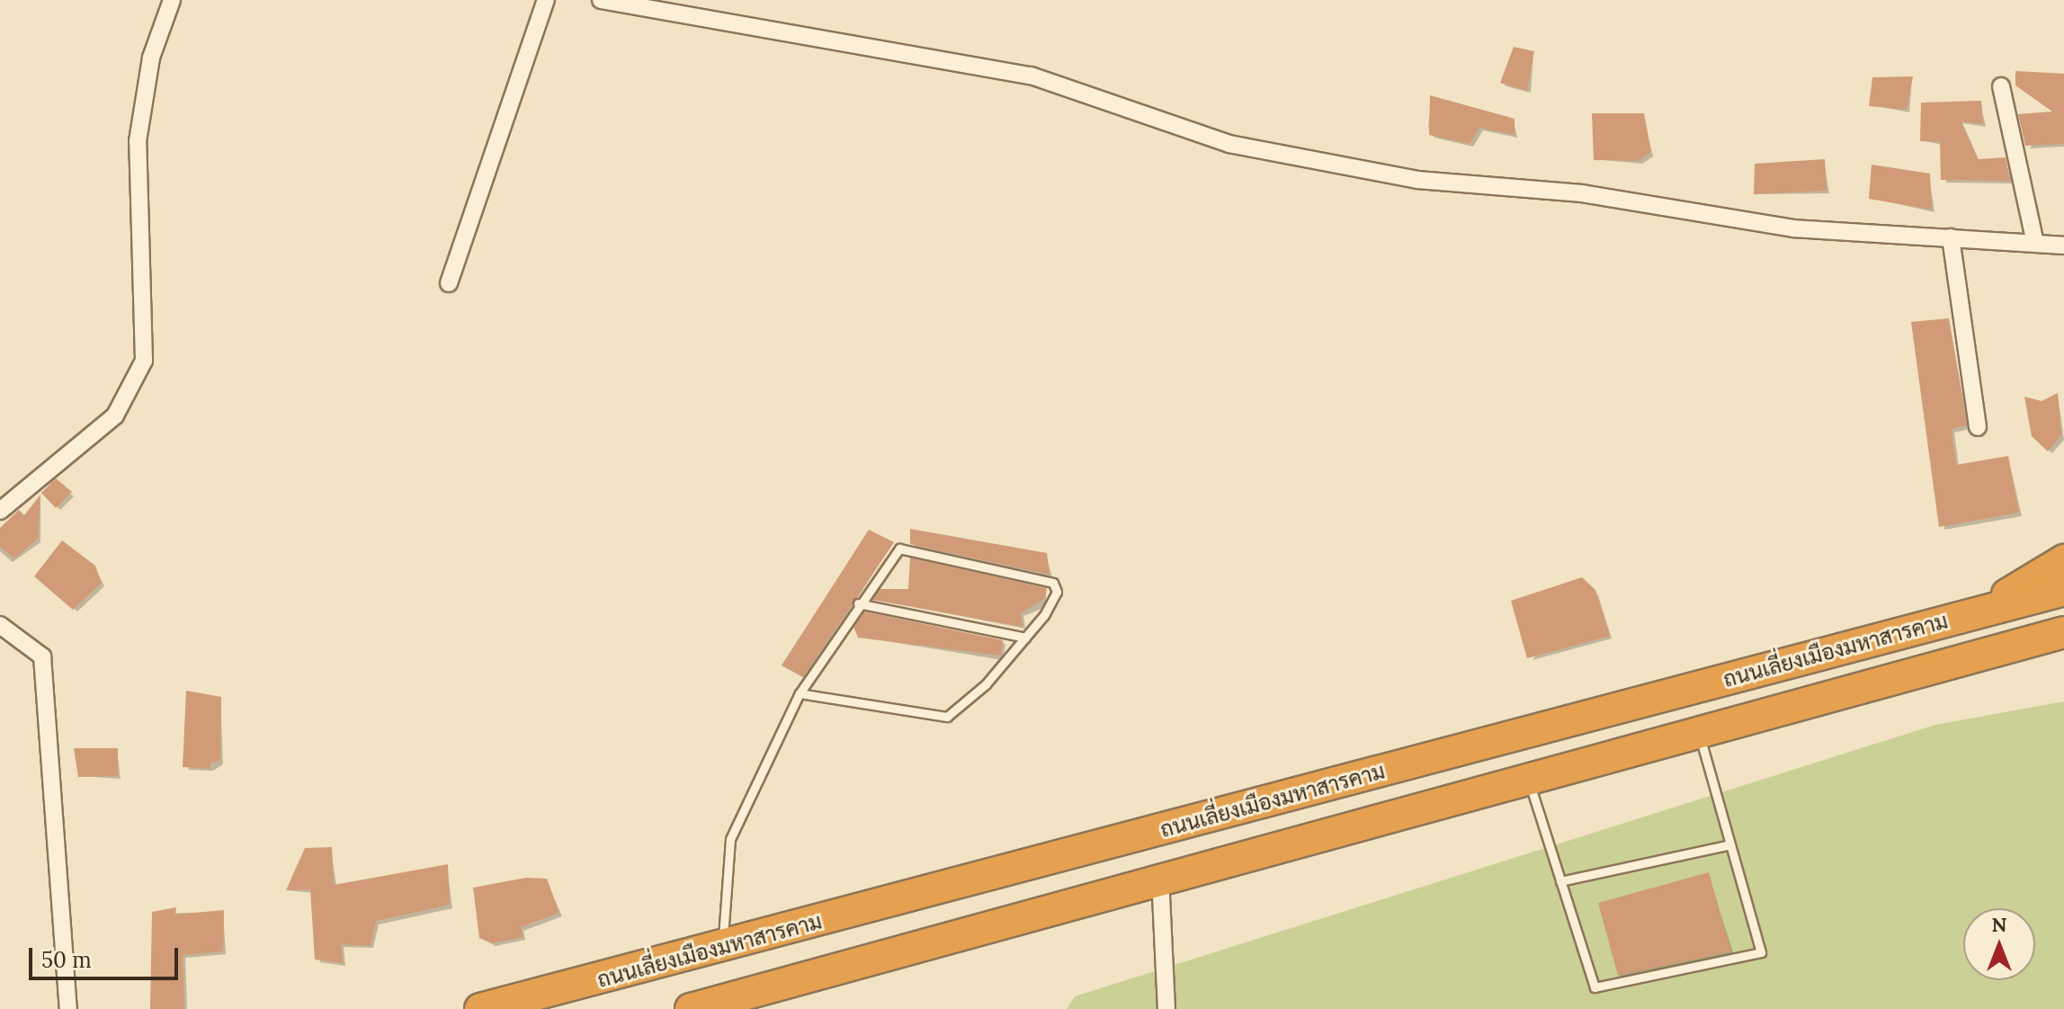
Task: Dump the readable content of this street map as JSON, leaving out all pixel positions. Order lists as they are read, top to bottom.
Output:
{
  "streets": {
    "highway": ["ถนนเลี่ยงเมืองมหาสารคาม"]
  },
  "scale_bar": "50 m",
  "north": "top"
}
